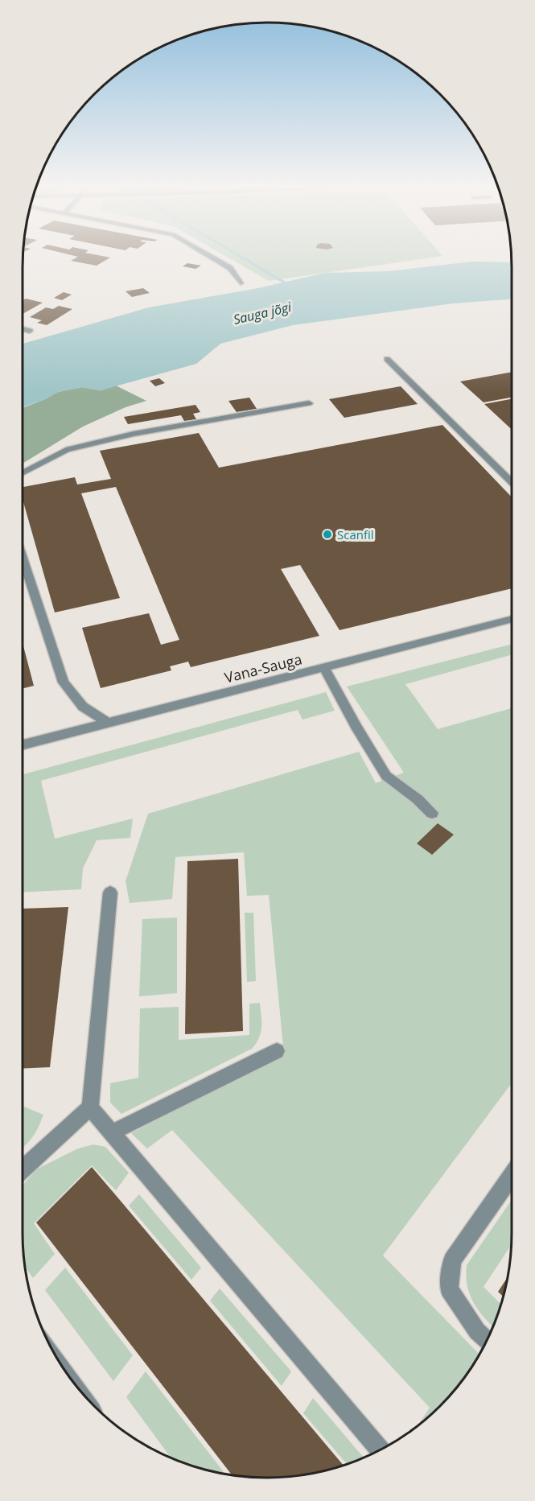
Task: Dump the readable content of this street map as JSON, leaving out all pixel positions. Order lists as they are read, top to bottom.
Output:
{
  "streets": {
    "street": ["Vana-Sauga"]
  },
  "water": ["Sauga jõgi"],
  "places": ["Scanfil"]
}
